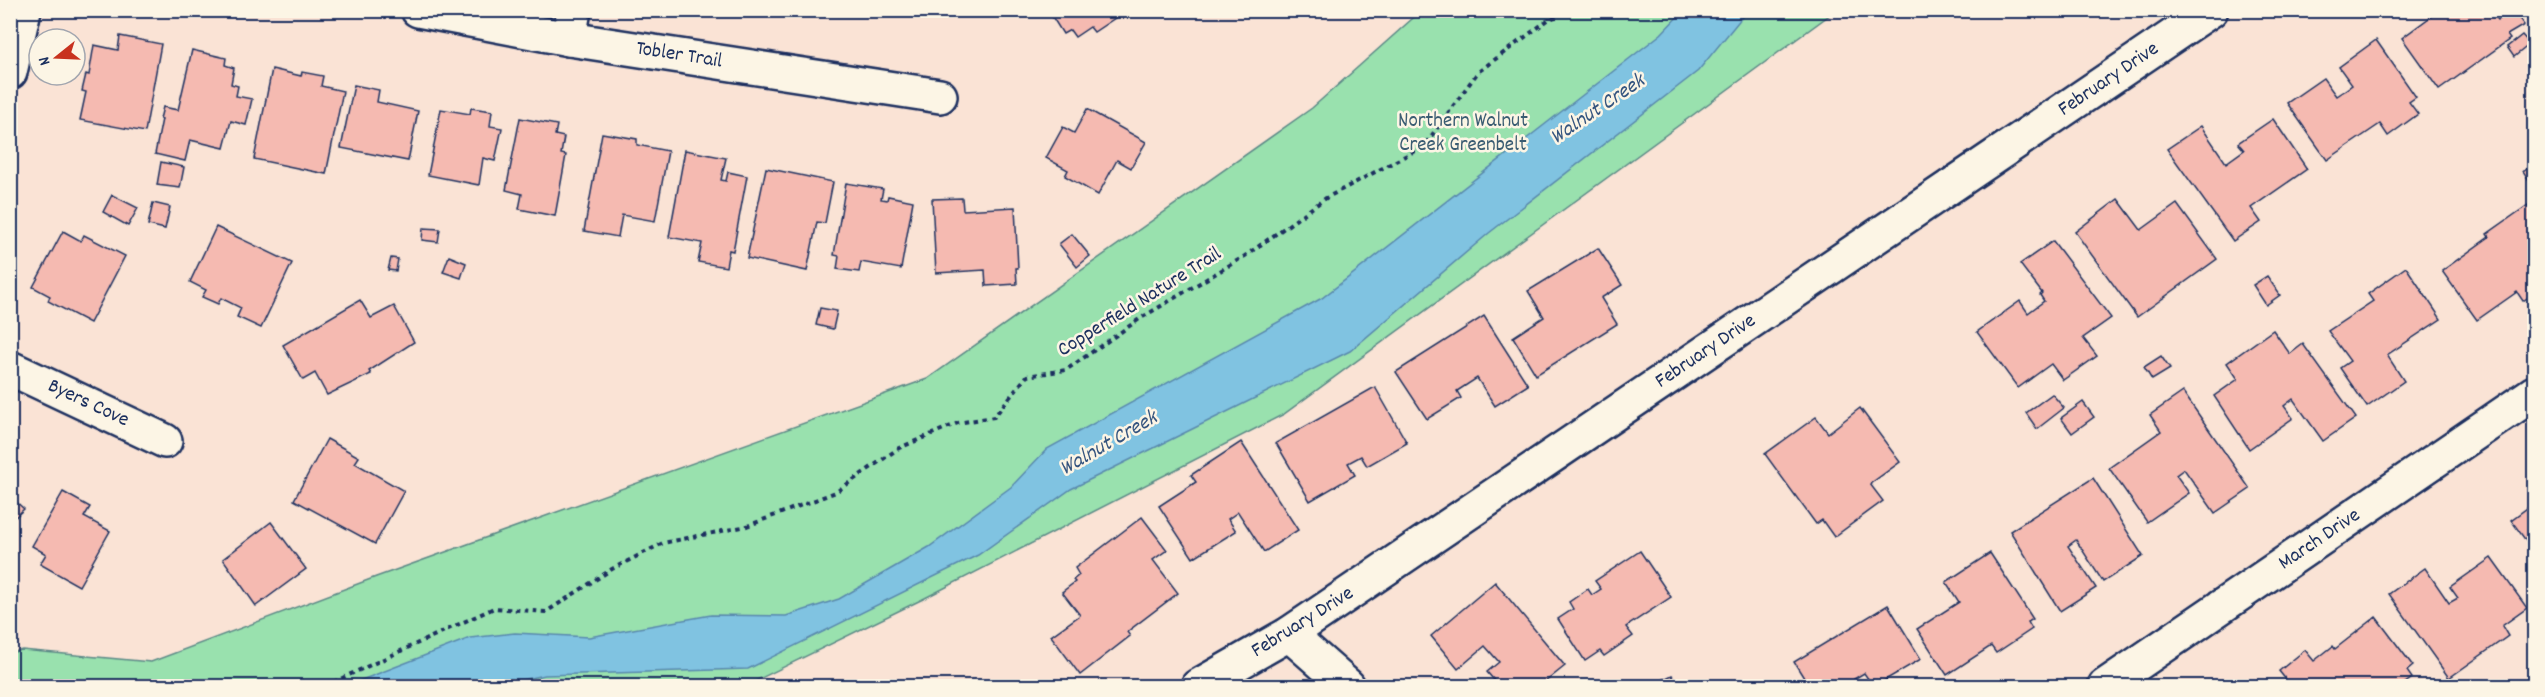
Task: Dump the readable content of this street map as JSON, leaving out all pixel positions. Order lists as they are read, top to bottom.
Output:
{
  "streets": {
    "street": [
      "Tobler Trail",
      "February Drive",
      "Byers Cove",
      "March Drive"
    ],
    "path": ["Copperfield Nature Trail"]
  },
  "water": ["Walnut Creek"],
  "parks": ["Northern Walnut Creek Greenbelt"],
  "north": "left"
}
